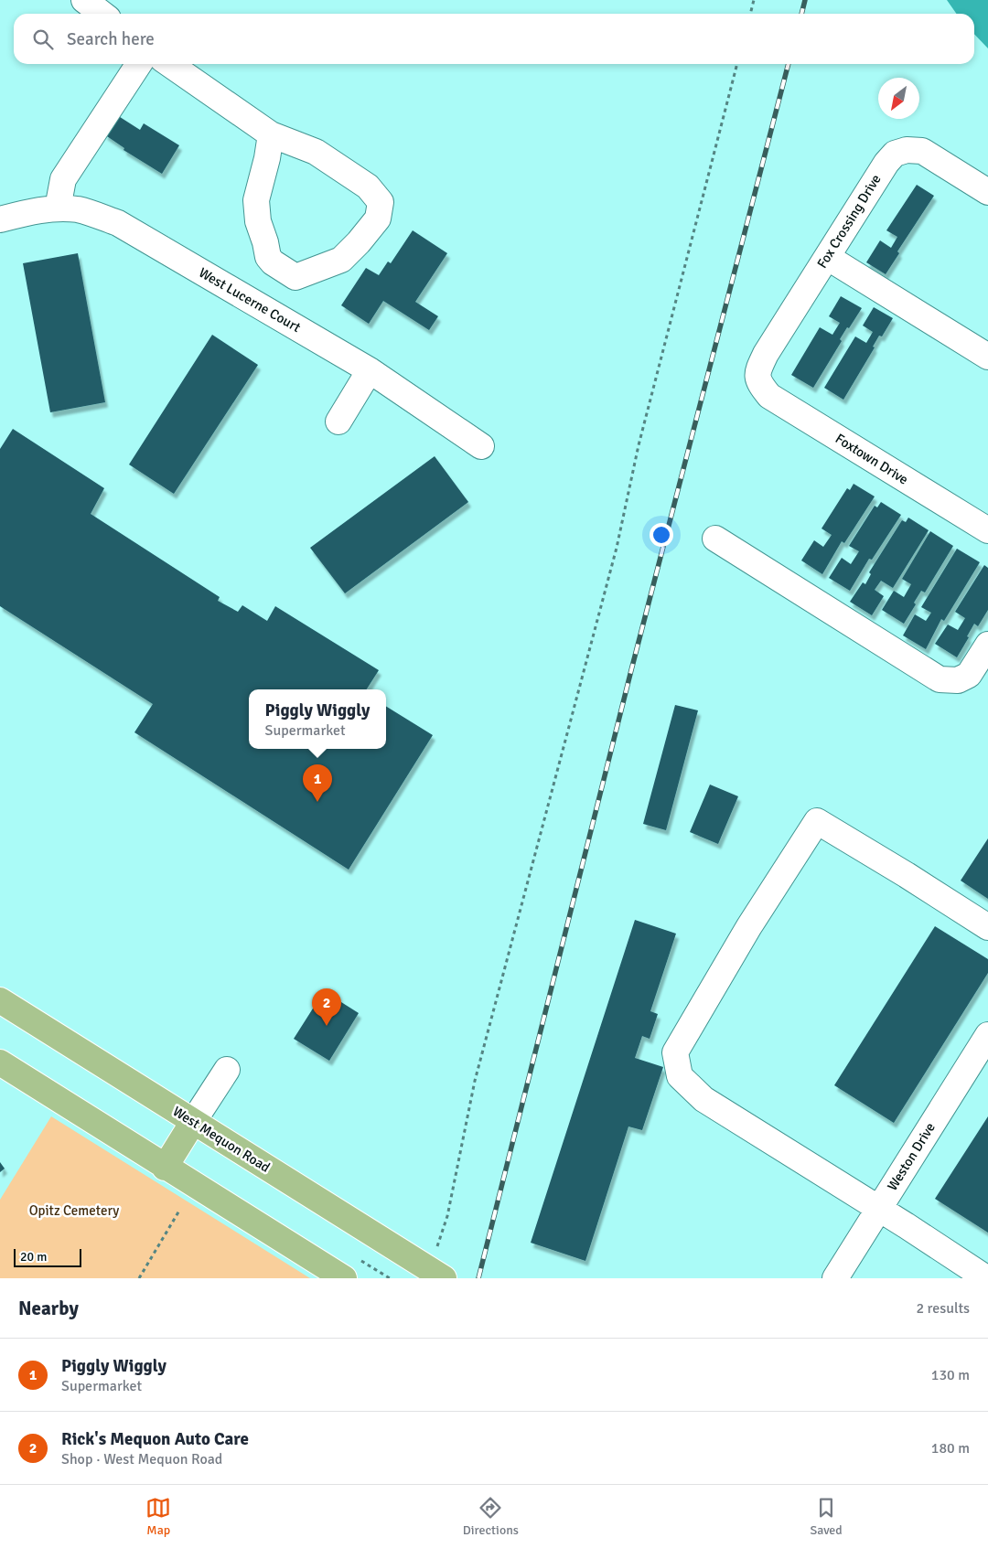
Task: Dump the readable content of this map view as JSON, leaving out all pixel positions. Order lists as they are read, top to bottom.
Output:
{
  "streets": {
    "main road": ["West Mequon Road"],
    "street": [
      "Fox Crossing Drive",
      "West Lucerne Court",
      "Foxtown Drive",
      "Weston Drive"
    ]
  },
  "crossings": [
    ["Fox Crossing Drive", "Foxtown Drive"]
  ],
  "parks": ["Opitz Cemetery"],
  "scale_bar": "20 m",
  "north": "bottom left",
  "page": {
    "search": "Search here",
    "popup": ["Piggly Wiggly", "Supermarket"],
    "pins": ["1", "2"],
    "scale": "20 m",
    "heading": ["Nearby", "2 results"],
    "list": [
      {
        "mark": "1",
        "name": "Piggly Wiggly",
        "note": "Supermarket",
        "value": "130 m"
      },
      {
        "mark": "2",
        "name": "Rick's Mequon Auto Care",
        "note": "Shop · West Mequon Road",
        "value": "180 m"
      }
    ],
    "nav": ["Map", "Directions", "Saved"]
  }
}
